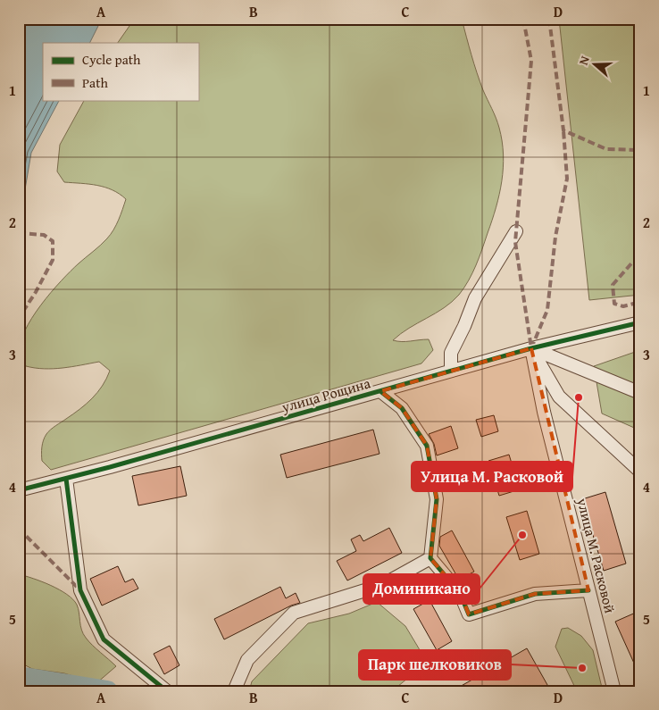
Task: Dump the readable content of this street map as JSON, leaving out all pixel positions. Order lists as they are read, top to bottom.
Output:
{
  "streets": {
    "street": ["улица Рощина", "улица М. Расковой"]
  },
  "crossings": [
    ["улица Рощина", "улица М. Расковой"]
  ],
  "places": ["Улица М. Расковой", "Доминикано", "Парк шелковиков"],
  "legend": ["Cycle path", "Path"],
  "north": "left",
  "grid": {
    "columns": [
      "A",
      "B",
      "C",
      "D"
    ],
    "rows": [
      "1",
      "2",
      "3",
      "4",
      "5"
    ]
  }
}
